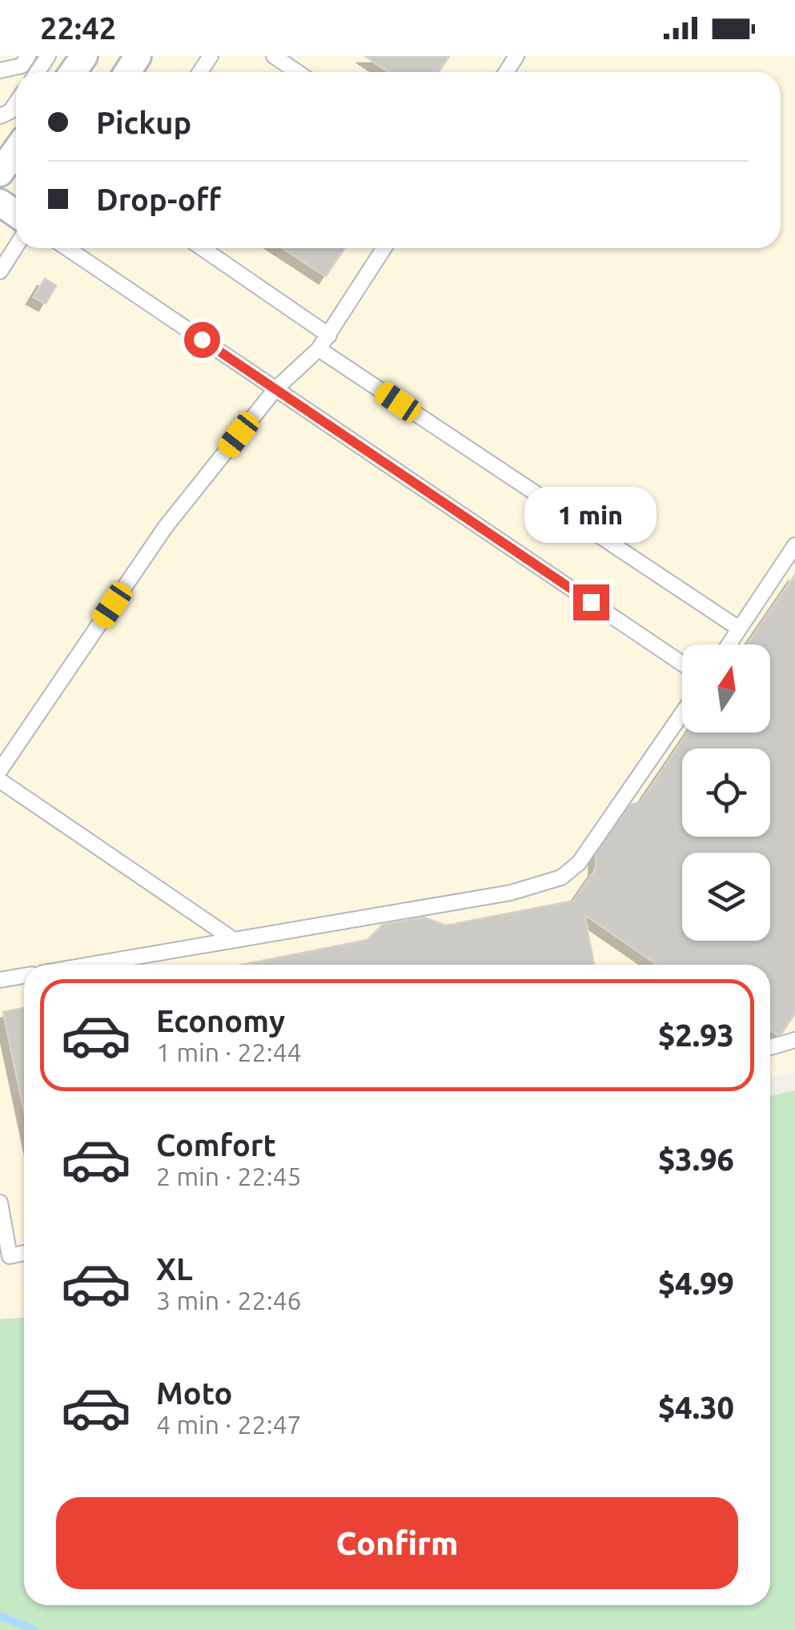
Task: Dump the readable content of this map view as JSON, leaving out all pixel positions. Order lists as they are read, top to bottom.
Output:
{
  "north": "top",
  "page": {
    "status": "22:42",
    "banner": ["Pickup", "Drop-off"],
    "bubble": "1 min",
    "list": [
      {
        "name": "Economy",
        "note": "1 min · 22:44",
        "value": "$2.93"
      },
      {
        "name": "Comfort",
        "note": "2 min · 22:45",
        "value": "$3.96"
      },
      {
        "name": "XL",
        "note": "3 min · 22:46",
        "value": "$4.99"
      },
      {
        "name": "Moto",
        "note": "4 min · 22:47",
        "value": "$4.30"
      }
    ],
    "buttons": "Confirm"
  }
}
